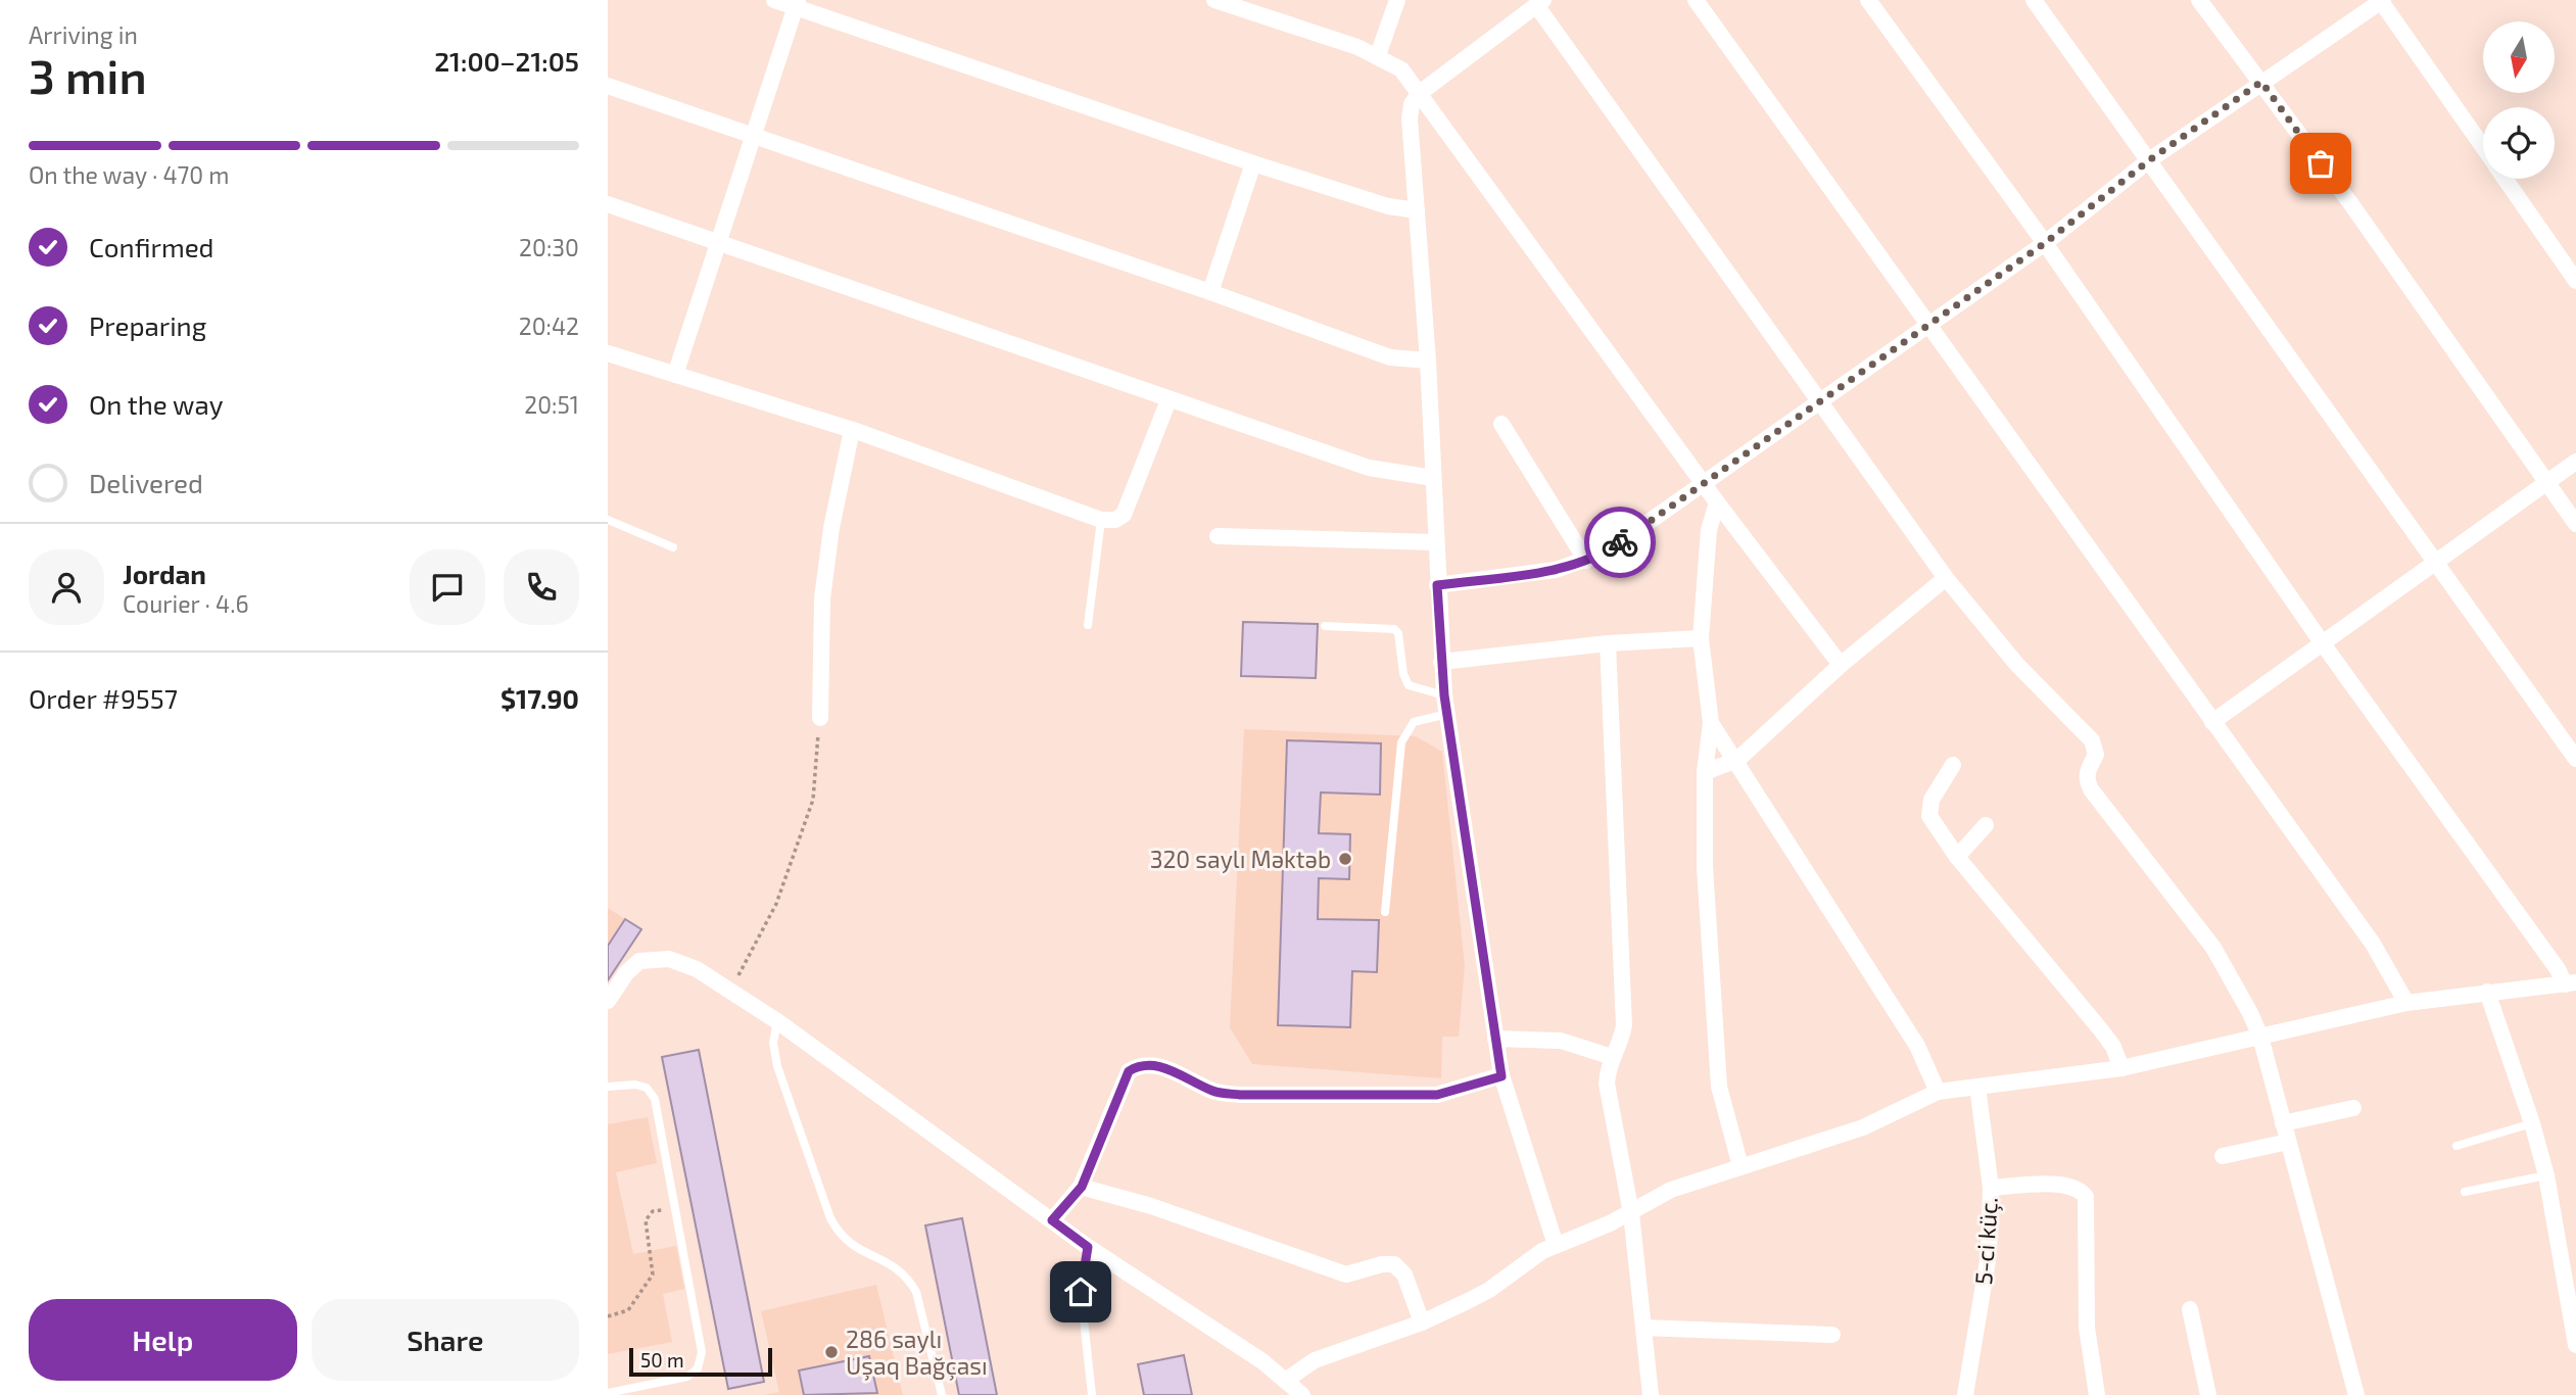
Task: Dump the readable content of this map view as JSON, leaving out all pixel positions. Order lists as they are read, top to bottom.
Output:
{
  "streets": {
    "street": ["5-ci küç."]
  },
  "places": ["320 saylı Məktəb", "286 saylı Uşaq Bağçası"],
  "scale_bar": "50 m",
  "north": "bottom",
  "page": {
    "heading": ["3 min", "Arriving in", "21:00–21:05"],
    "panel": [
      "Jordan",
      "Courier · 4.6",
      "Order #9557",
      "$17.90"
    ],
    "bar": "On the way · 470 m",
    "list": [
      ["Confirmed", "20:30"],
      ["Preparing", "20:42"],
      ["On the way", "20:51"],
      "Delivered"
    ],
    "buttons": ["Help", "Share"],
    "scale": "50 m"
  }
}
